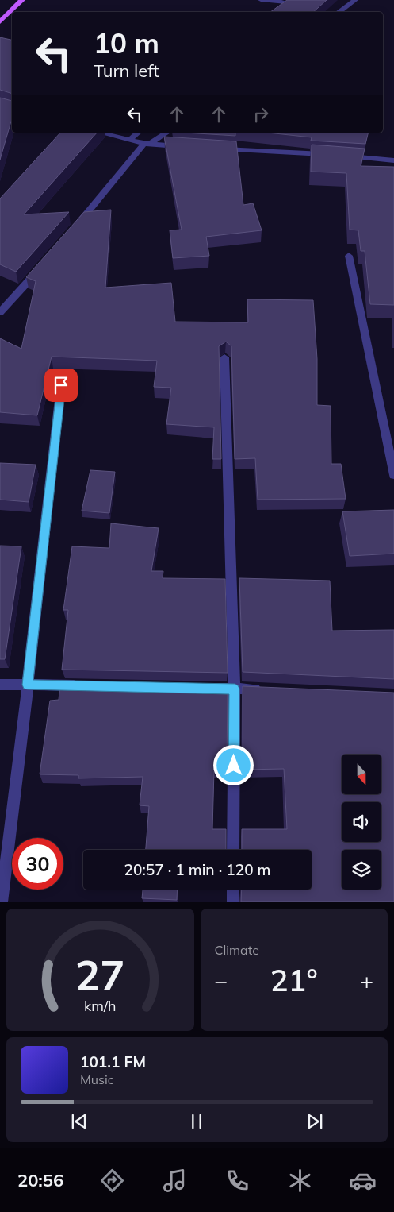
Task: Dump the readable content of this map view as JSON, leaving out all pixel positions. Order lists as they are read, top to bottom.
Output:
{
  "north": "bottom",
  "page": {
    "turn": ["10 m", "Turn left"],
    "limit": "30",
    "trip": "20:57 · 1 min · 120 m",
    "tile": "Climate",
    "heat": ["−", "21°", "+"],
    "song": ["101.1 FM", "Music"],
    "tabs": "20:56",
    "gauge": ["27", "km/h"]
  }
}
